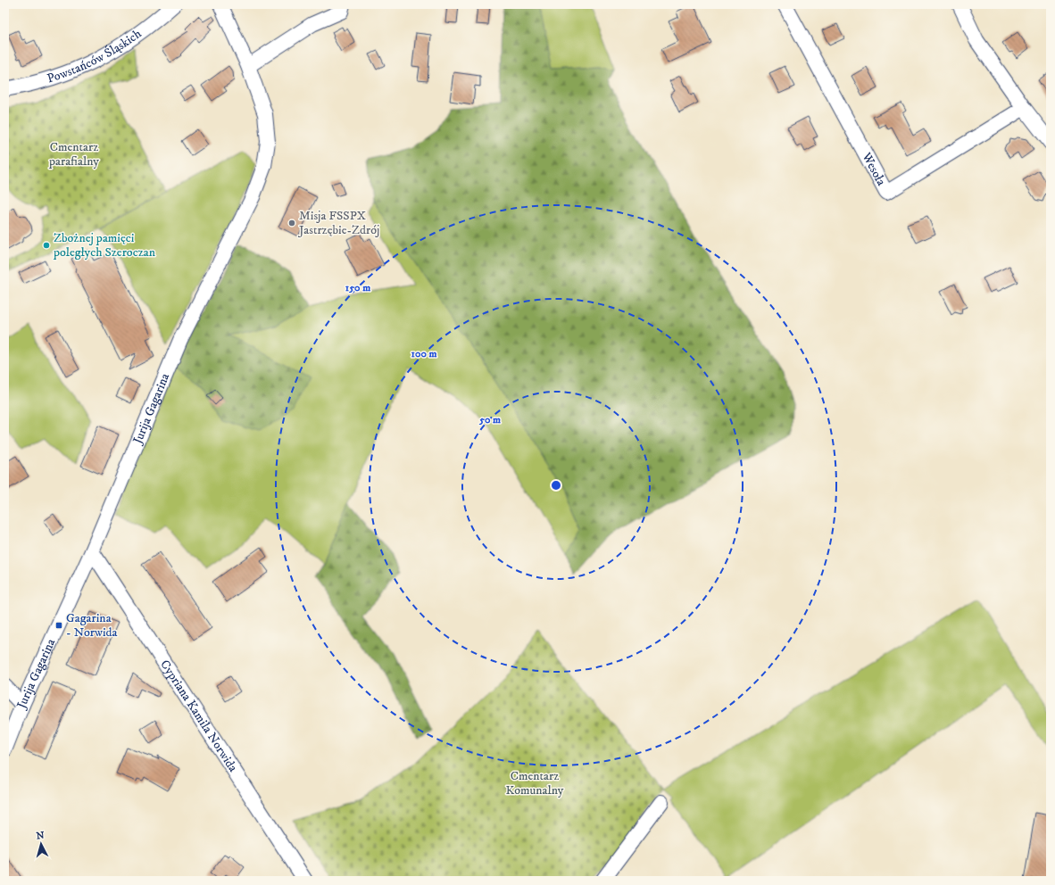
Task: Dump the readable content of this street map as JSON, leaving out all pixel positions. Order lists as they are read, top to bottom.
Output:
{
  "streets": {
    "street": [
      "Powstańców Śląskich",
      "Wesoła",
      "Jurija Gagarina",
      "Cypriana Kamila Norwida"
    ]
  },
  "crossings": [
    ["Jurija Gagarina", "Cypriana Kamila Norwida"]
  ],
  "parks": ["Cmentarz parafialny", "Cmentarz Komunalny"],
  "places": {
    "other": ["Misja FSSPX Jastrzębie-Zdrój", "Zbożnej pamięci poległych Szeroczan"],
    "transit": ["Gagarina - Norwida"]
  },
  "north": "top",
  "rings": ["150 m", "100 m", "50 m"]
}
